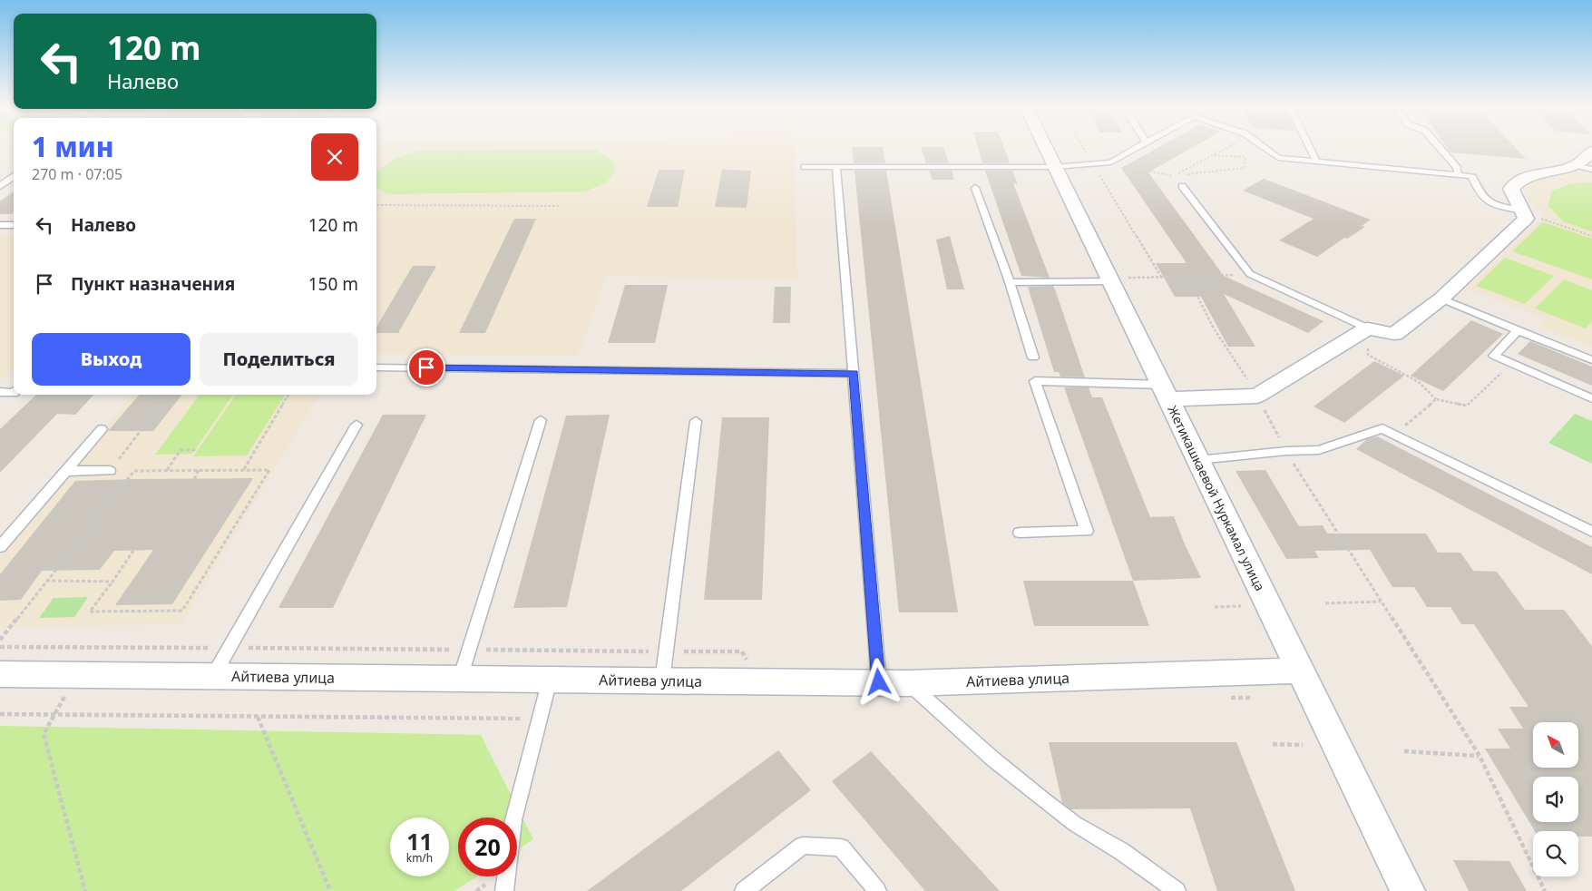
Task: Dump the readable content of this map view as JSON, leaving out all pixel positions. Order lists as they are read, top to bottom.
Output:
{
  "streets": {
    "street": ["Жетикашкаевой Нуркамал улица", "Айтиева улица"]
  },
  "crossings": [
    ["Жетикашкаевой Нуркамал улица", "Айтиева улица"]
  ],
  "north": "top left",
  "page": {
    "turn": ["120 m", "Налево"],
    "heading": ["1 мин", "270 m · 07:05"],
    "list": [
      {
        "name": "Налево",
        "value": "120 m"
      },
      {
        "name": "Пункт назначения",
        "value": "150 m"
      }
    ],
    "buttons": ["Выход", "Поделиться"],
    "speed": "11 km/h",
    "limit": "20"
  }
}
